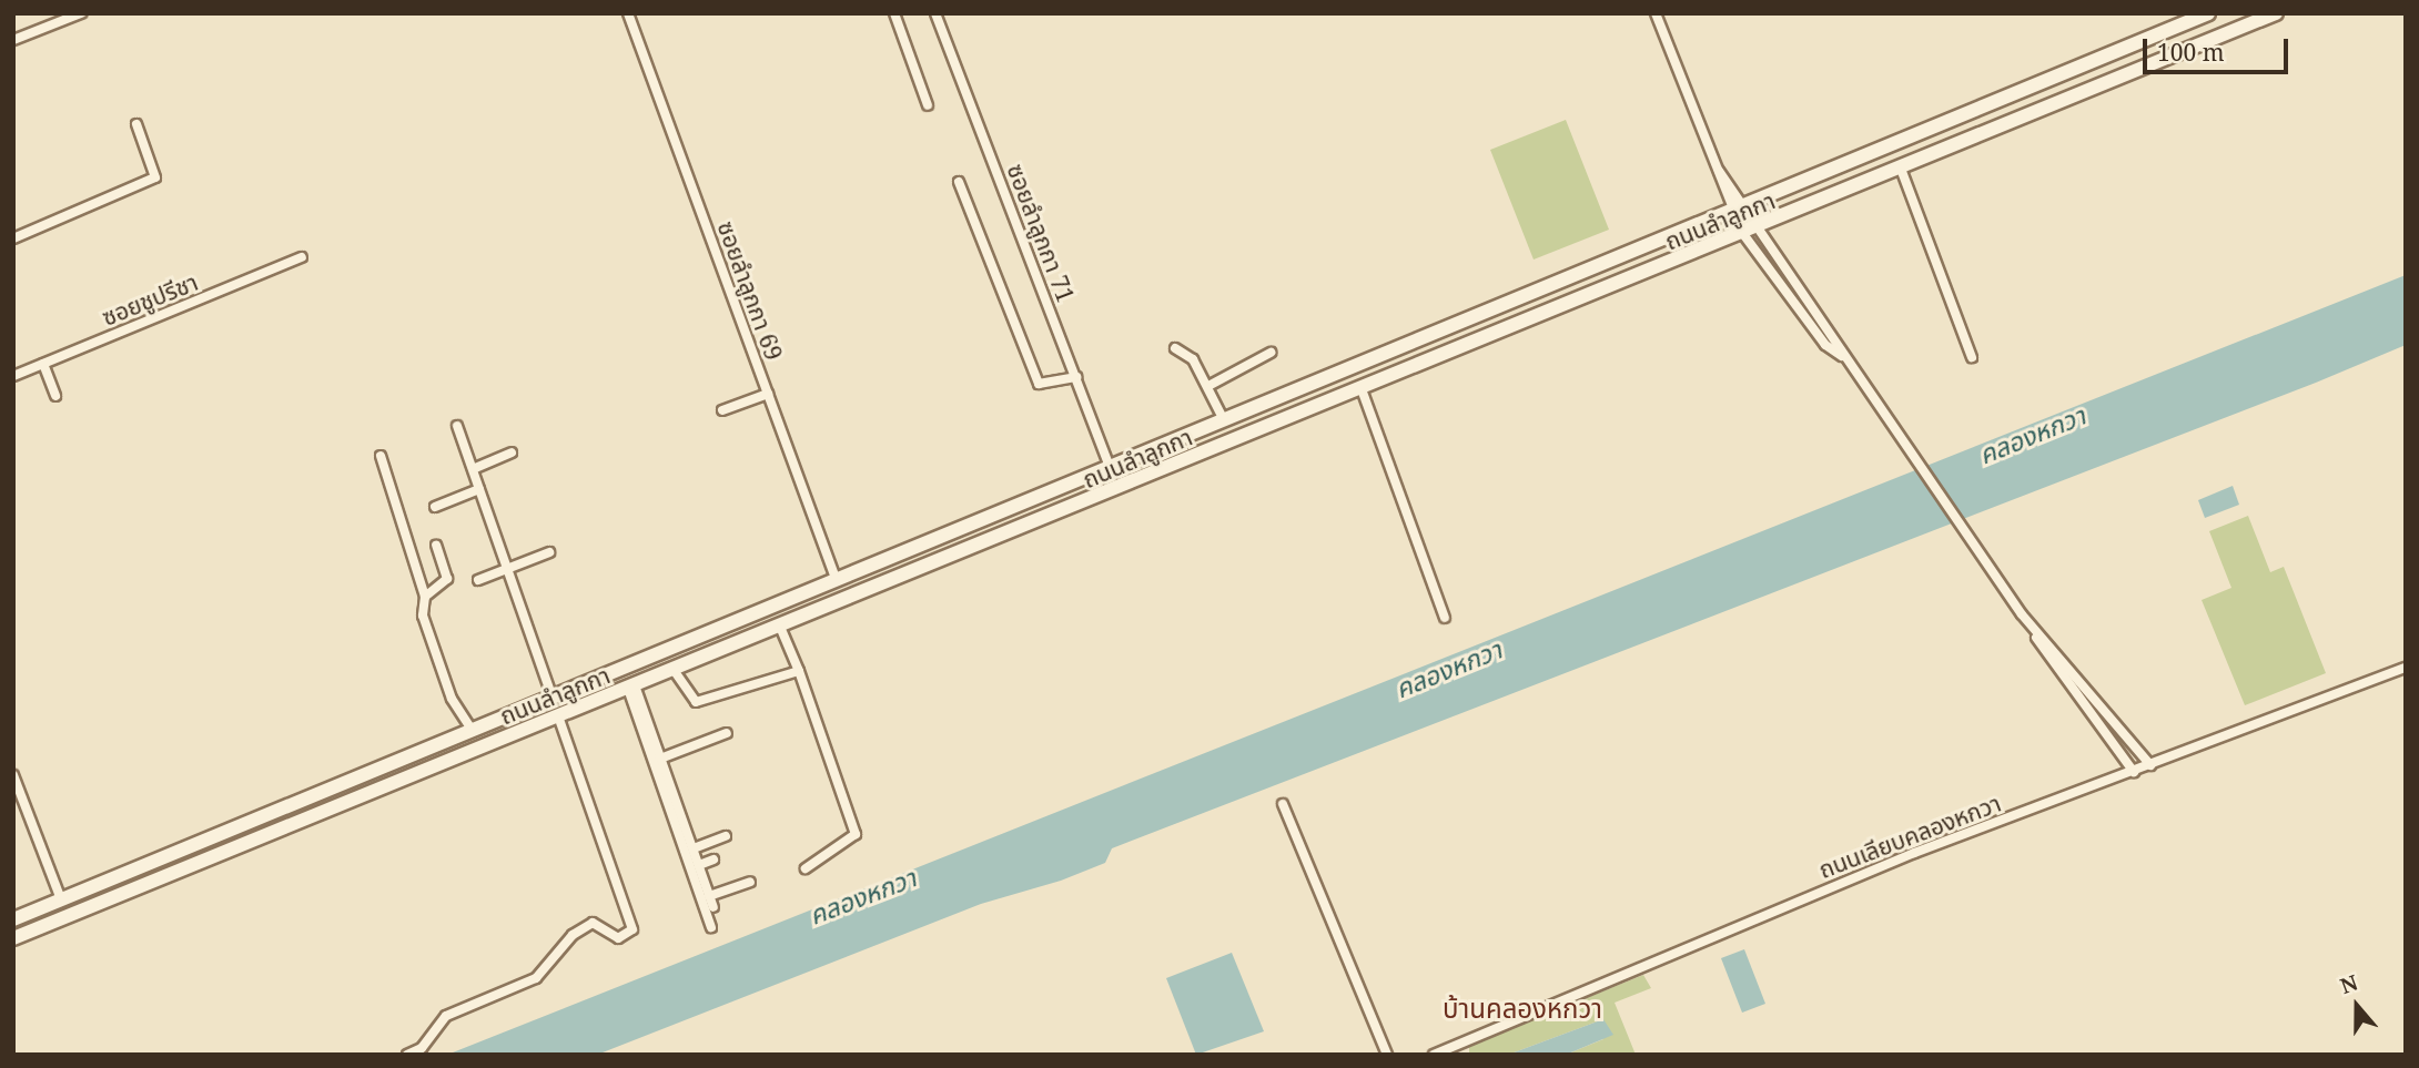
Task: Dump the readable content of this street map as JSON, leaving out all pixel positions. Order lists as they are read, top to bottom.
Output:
{
  "streets": {
    "main road": ["ถนนลำลูกกา"],
    "street": [
      "ซอยลำลูกกา 71",
      "ซอยลำลูกกา 69",
      "ซอยชูปรีชา",
      "ถนนเลียบคลองหกวา"
    ]
  },
  "crossings": [
    ["ถนนลำลูกกา", "ซอยลำลูกกา 71"],
    ["ถนนลำลูกกา", "ซอยลำลูกกา 69"]
  ],
  "districts": ["บ้านคลองหกวา"],
  "water": ["คลองหกวา"],
  "scale_bar": "100 m",
  "north": "top"
}
